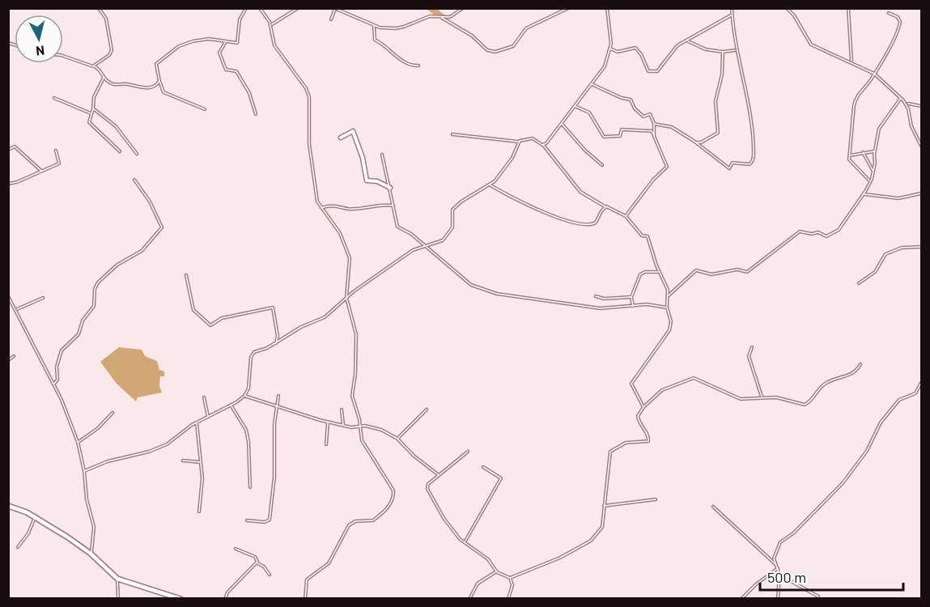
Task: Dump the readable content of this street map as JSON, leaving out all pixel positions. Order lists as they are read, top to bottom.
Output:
{
  "scale_bar": "500 m",
  "north": "bottom"
}
